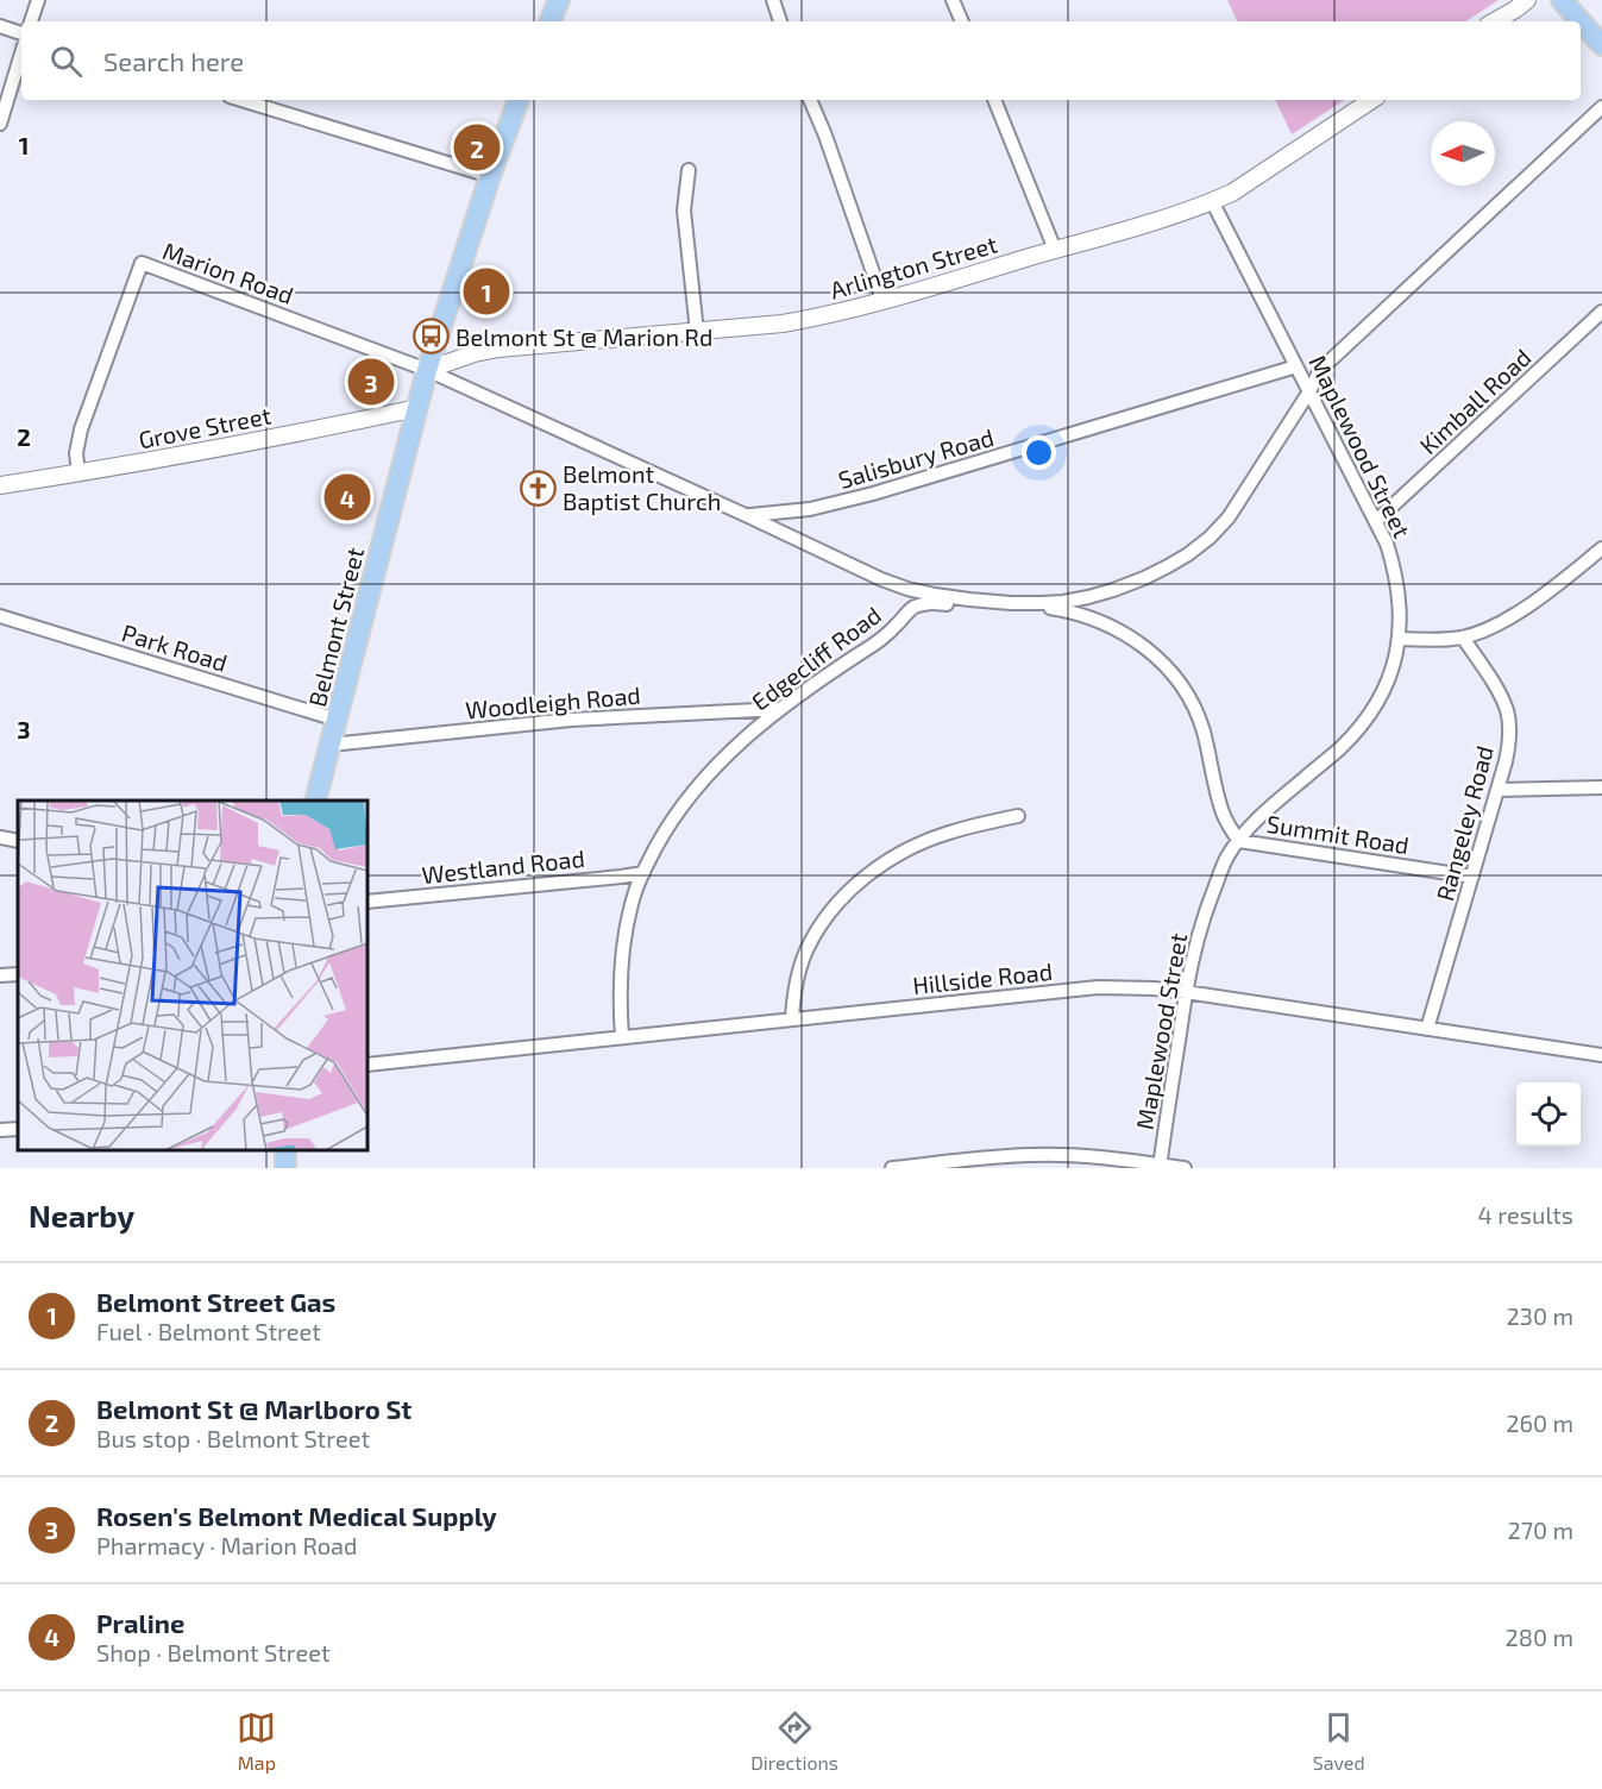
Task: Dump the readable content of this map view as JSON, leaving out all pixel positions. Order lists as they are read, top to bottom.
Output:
{
  "streets": {
    "main road": ["Belmont Street"],
    "street": [
      "Arlington Street",
      "Marion Road",
      "Kimball Road",
      "Grove Street",
      "Maplewood Street",
      "Salisbury Road",
      "Park Road",
      "Edgecliff Road",
      "Woodleigh Road",
      "Rangeley Road",
      "Summit Road",
      "Westland Road",
      "Hillside Road"
    ]
  },
  "crossings": [
    ["Arlington Street", "Marion Road"],
    ["Arlington Street", "Maplewood Street"],
    ["Arlington Street", "Belmont Street"],
    ["Marion Road", "Grove Street"],
    ["Marion Road", "Belmont Street"],
    ["Kimball Road", "Maplewood Street"],
    ["Grove Street", "Belmont Street"],
    ["Maplewood Street", "Salisbury Road"],
    ["Maplewood Street", "Edgecliff Road"],
    ["Maplewood Street", "Summit Road"],
    ["Maplewood Street", "Hillside Road"],
    ["Belmont Street", "Park Road"],
    ["Belmont Street", "Woodleigh Road"],
    ["Edgecliff Road", "Woodleigh Road"],
    ["Edgecliff Road", "Summit Road"],
    ["Edgecliff Road", "Westland Road"],
    ["Edgecliff Road", "Hillside Road"],
    ["Rangeley Road", "Summit Road"],
    ["Rangeley Road", "Hillside Road"]
  ],
  "places": {
    "bus stop": ["Belmont St @ Marion Rd"],
    "church": ["Belmont Baptist Church"]
  },
  "north": "left",
  "page": {
    "search": "Search here",
    "pins": [
      "2",
      "1",
      "3",
      "4"
    ],
    "heading": ["Nearby", "4 results"],
    "list": [
      {
        "mark": "1",
        "name": "Belmont Street Gas",
        "note": "Fuel · Belmont Street",
        "value": "230 m"
      },
      {
        "mark": "2",
        "name": "Belmont St @ Marlboro St",
        "note": "Bus stop · Belmont Street",
        "value": "260 m"
      },
      {
        "mark": "3",
        "name": "Rosen's Belmont Medical Supply",
        "note": "Pharmacy · Marion Road",
        "value": "270 m"
      },
      {
        "mark": "4",
        "name": "Praline",
        "note": "Shop · Belmont Street",
        "value": "280 m"
      }
    ],
    "nav": ["Map", "Directions", "Saved"]
  },
  "grid": {
    "rows": ["1", "2", "3"]
  }
}
